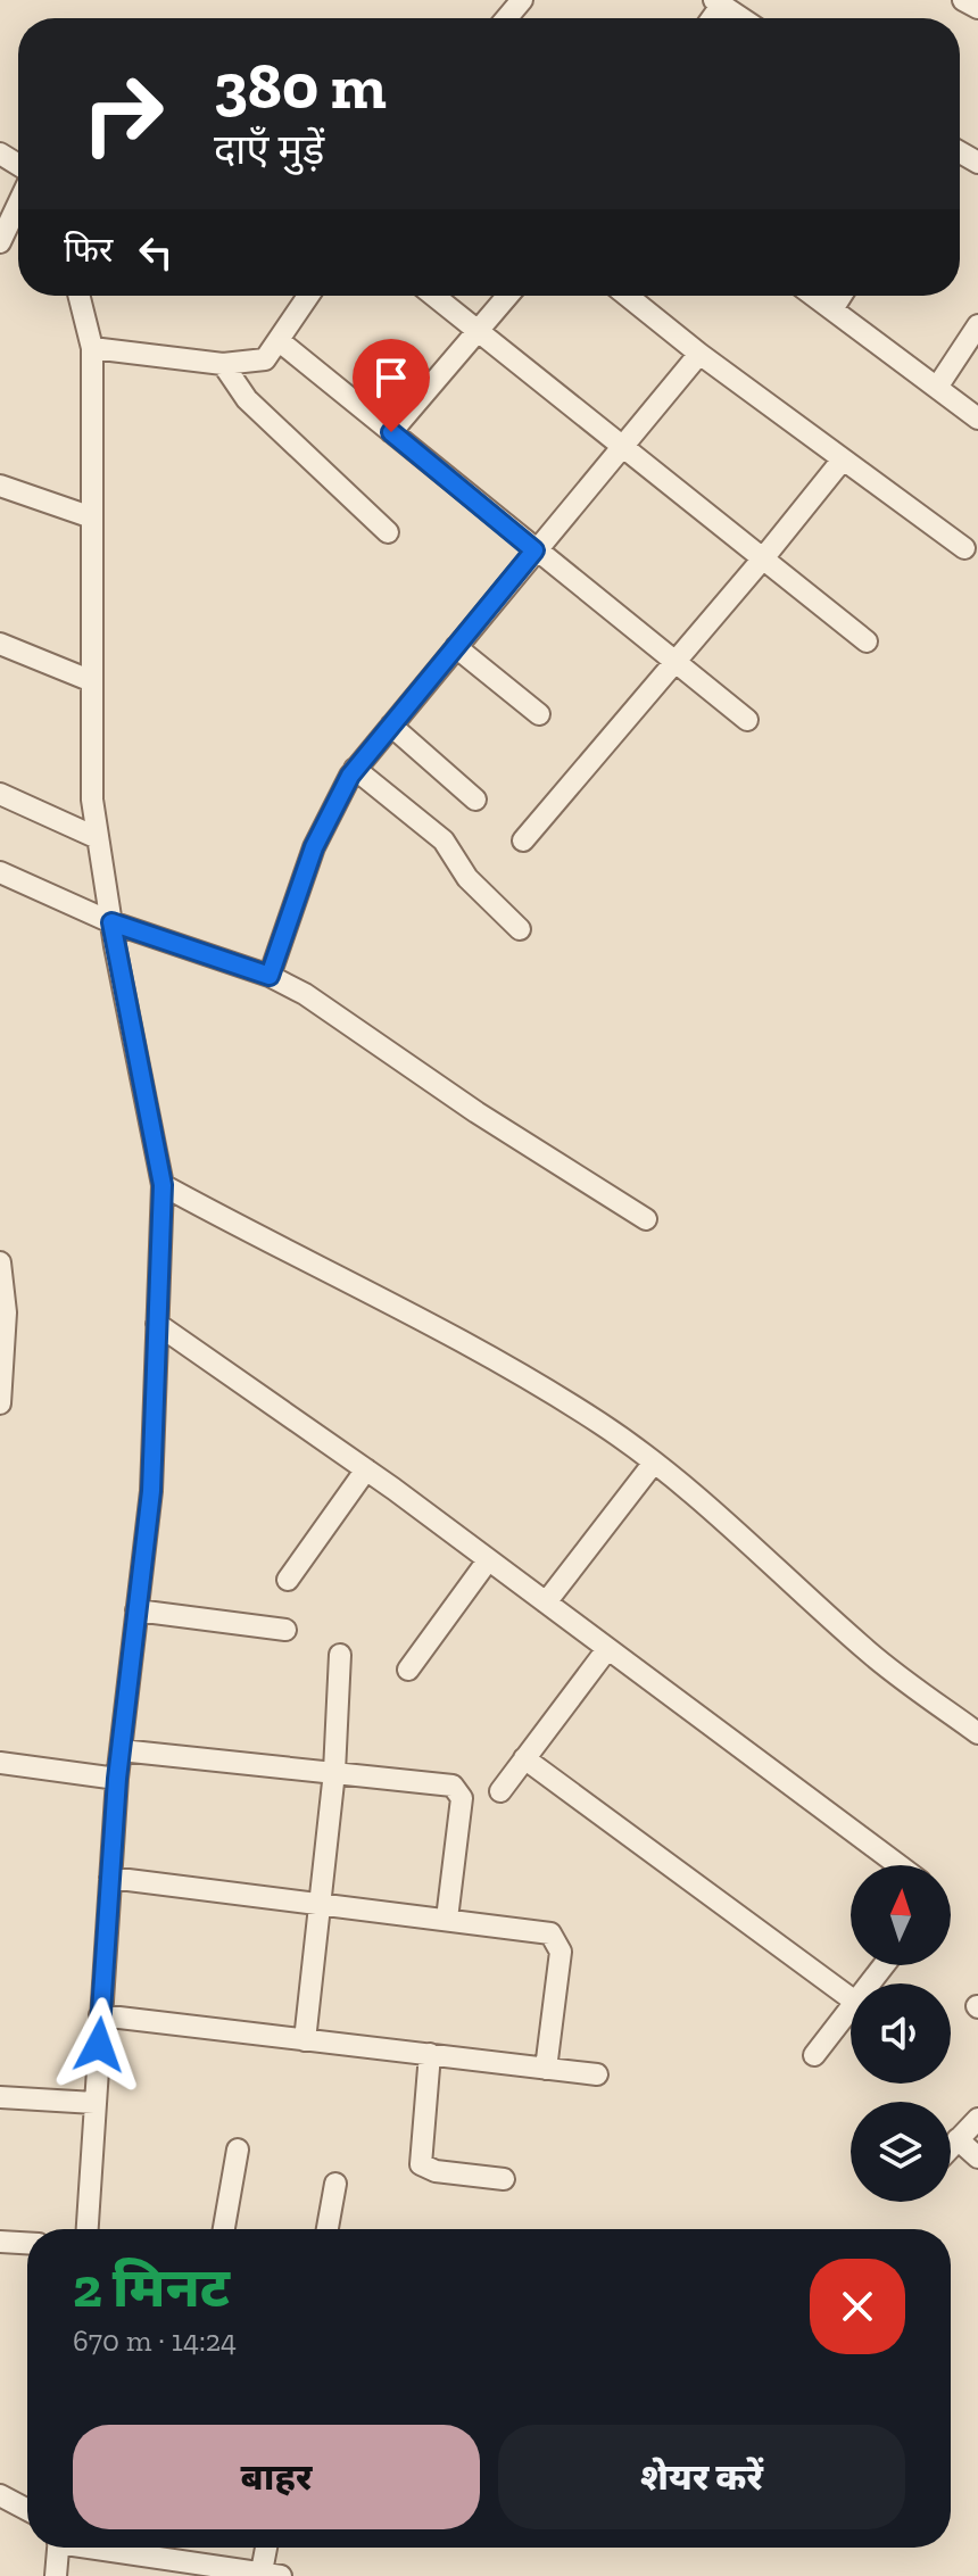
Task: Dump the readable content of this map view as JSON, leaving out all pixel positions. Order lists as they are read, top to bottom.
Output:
{
  "north": "top",
  "page": {
    "turn": ["380 m", "दाएँ मुड़ें"],
    "then": "फिर",
    "heading": ["2 मिनट", "670 m · 14:24"],
    "buttons": ["बाहर", "शेयर करें"]
  }
}
